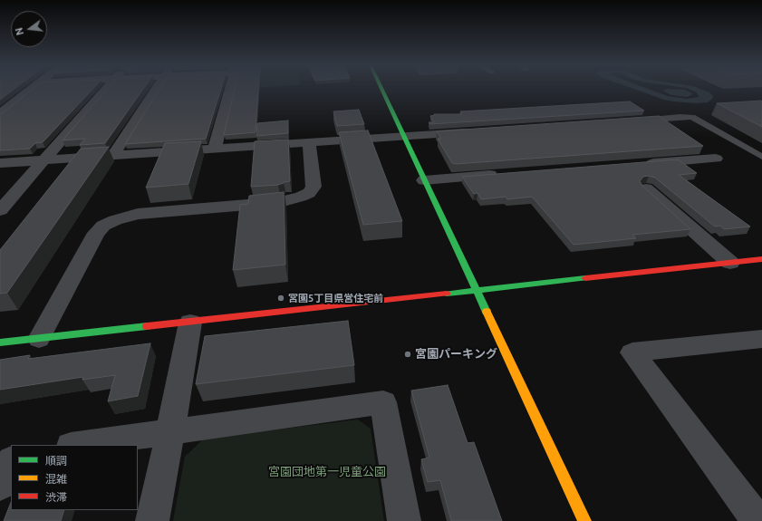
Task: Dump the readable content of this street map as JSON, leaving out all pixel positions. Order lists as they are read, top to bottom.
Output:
{
  "parks": ["宮園団地第一児童公園"],
  "places": ["宮園5丁目県営住宅前", "宮園パーキング"],
  "legend": ["順調", "混雑", "渋滞"],
  "north": "left"
}
